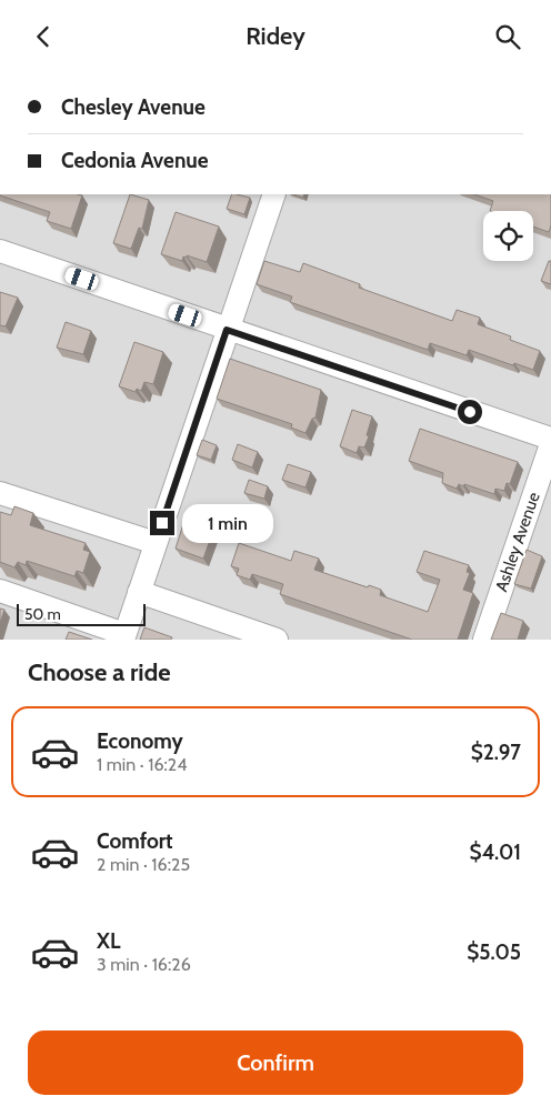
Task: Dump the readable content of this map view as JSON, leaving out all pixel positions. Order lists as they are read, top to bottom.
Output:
{
  "streets": {
    "street": ["Ashley Avenue"]
  },
  "scale_bar": "50 m",
  "page": {
    "header": "Ridey",
    "banner": ["Chesley Avenue", "Cedonia Avenue"],
    "bubble": "1 min",
    "scale": "50 m",
    "heading": "Choose a ride",
    "list": [
      {
        "name": "Economy",
        "note": "1 min · 16:24",
        "value": "$2.97"
      },
      {
        "name": "Comfort",
        "note": "2 min · 16:25",
        "value": "$4.01"
      },
      {
        "name": "XL",
        "note": "3 min · 16:26",
        "value": "$5.05"
      }
    ],
    "buttons": "Confirm"
  }
}
